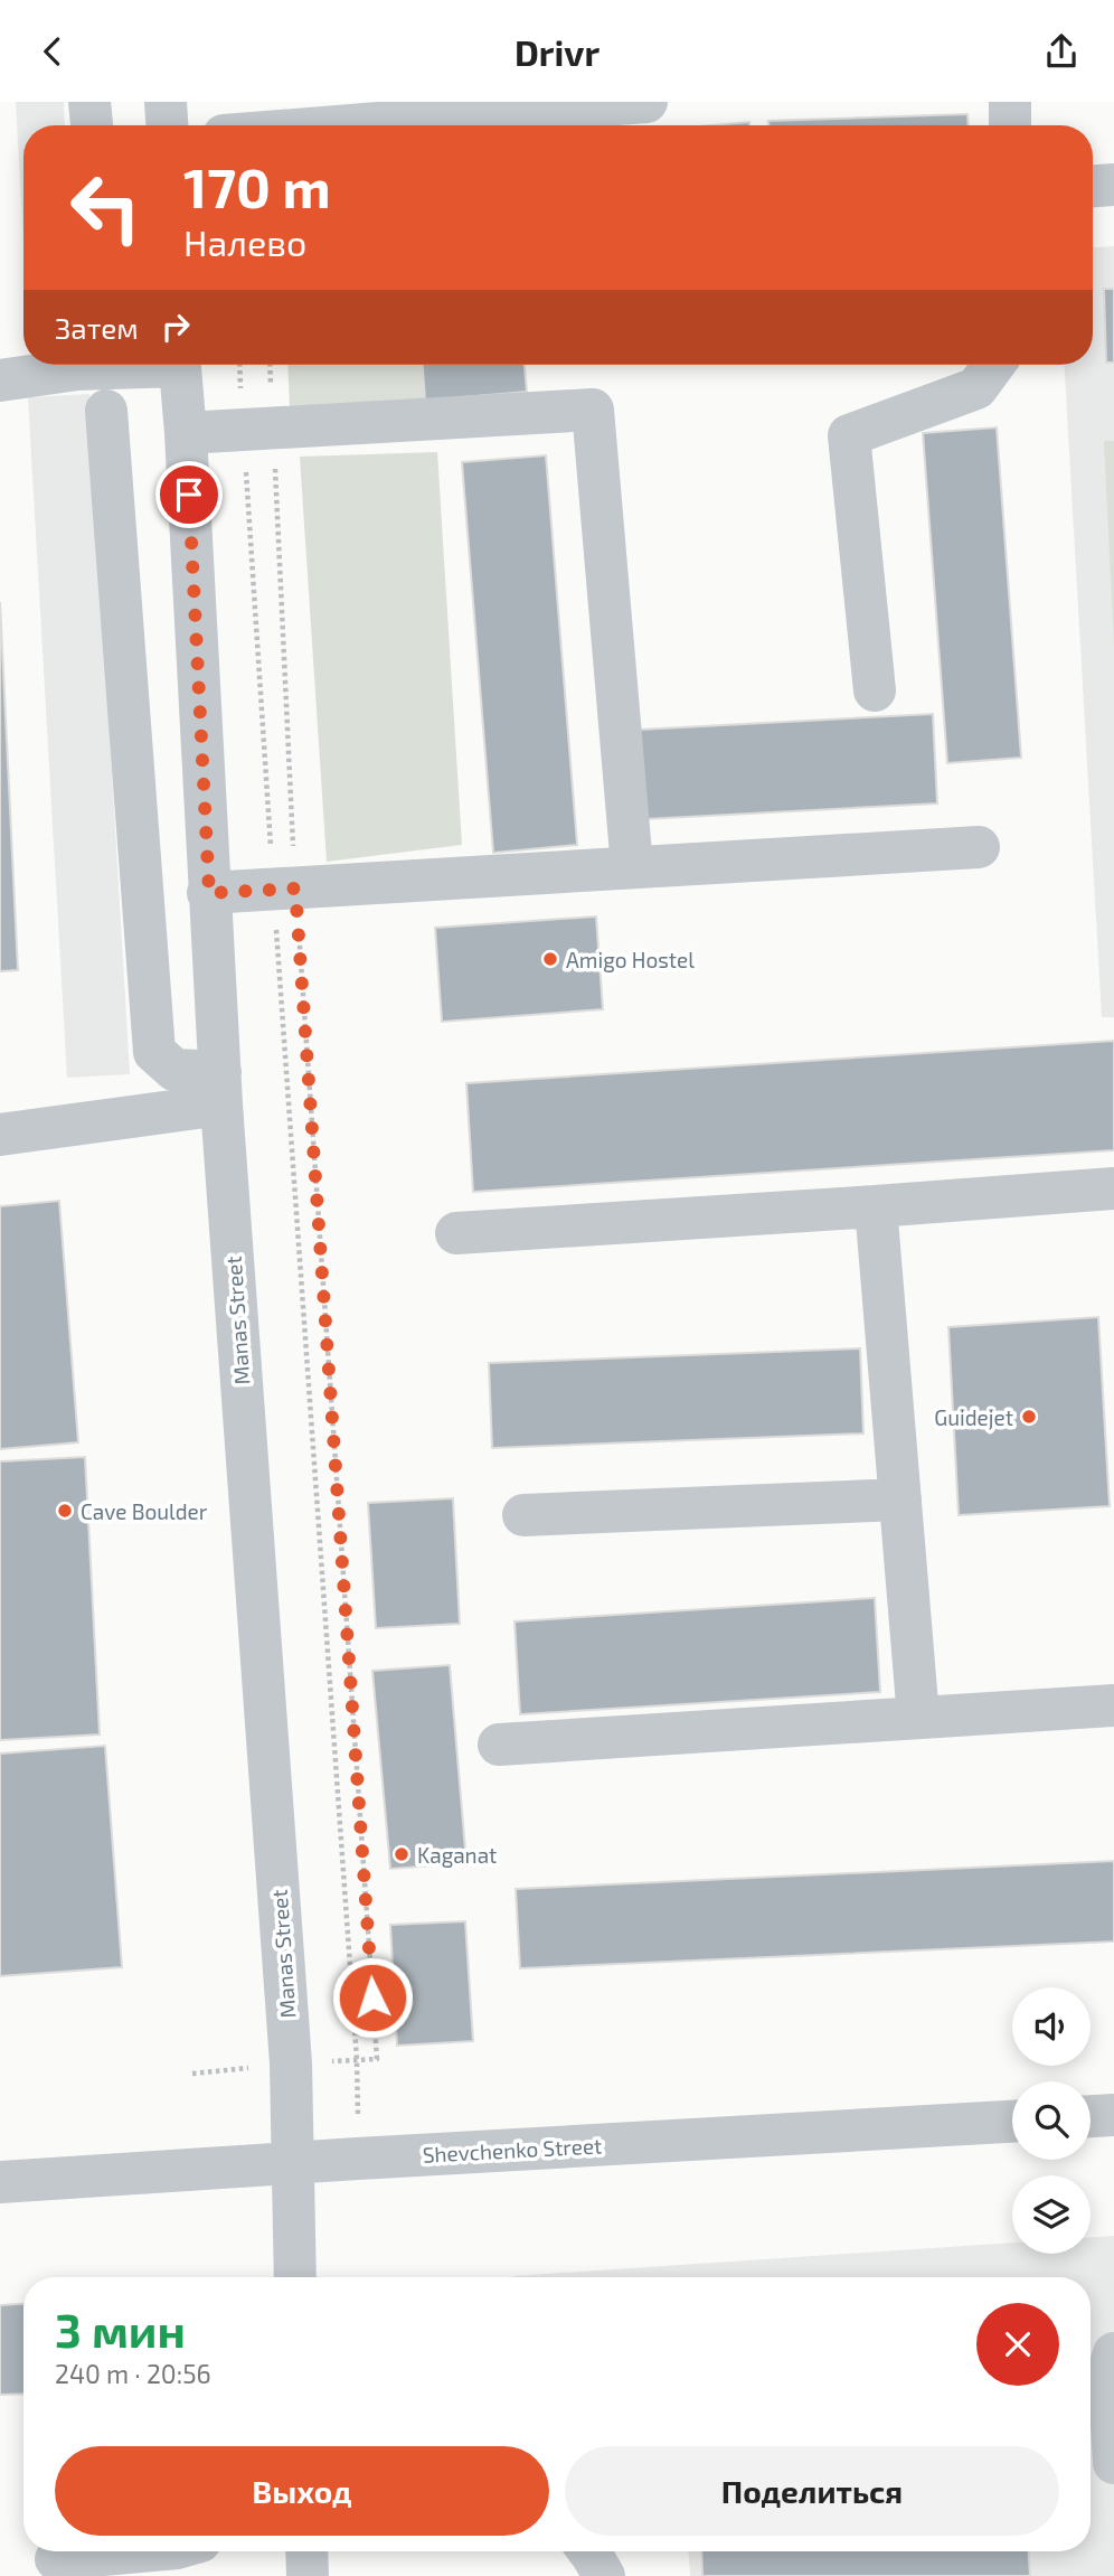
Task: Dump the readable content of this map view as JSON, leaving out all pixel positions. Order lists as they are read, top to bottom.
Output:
{
  "streets": {
    "street": ["Manas Street", "Shevchenko Street"]
  },
  "crossings": [
    ["Manas Street", "Shevchenko Street"]
  ],
  "places": [
    "Amigo Hostel",
    "Guidejet",
    "Cave Boulder",
    "Kaganat"
  ],
  "page": {
    "header": "Drivr",
    "turn": ["170 m", "Налево"],
    "then": "Затем",
    "heading": ["3 мин", "240 m · 20:56"],
    "buttons": ["Выход", "Поделиться"]
  }
}
